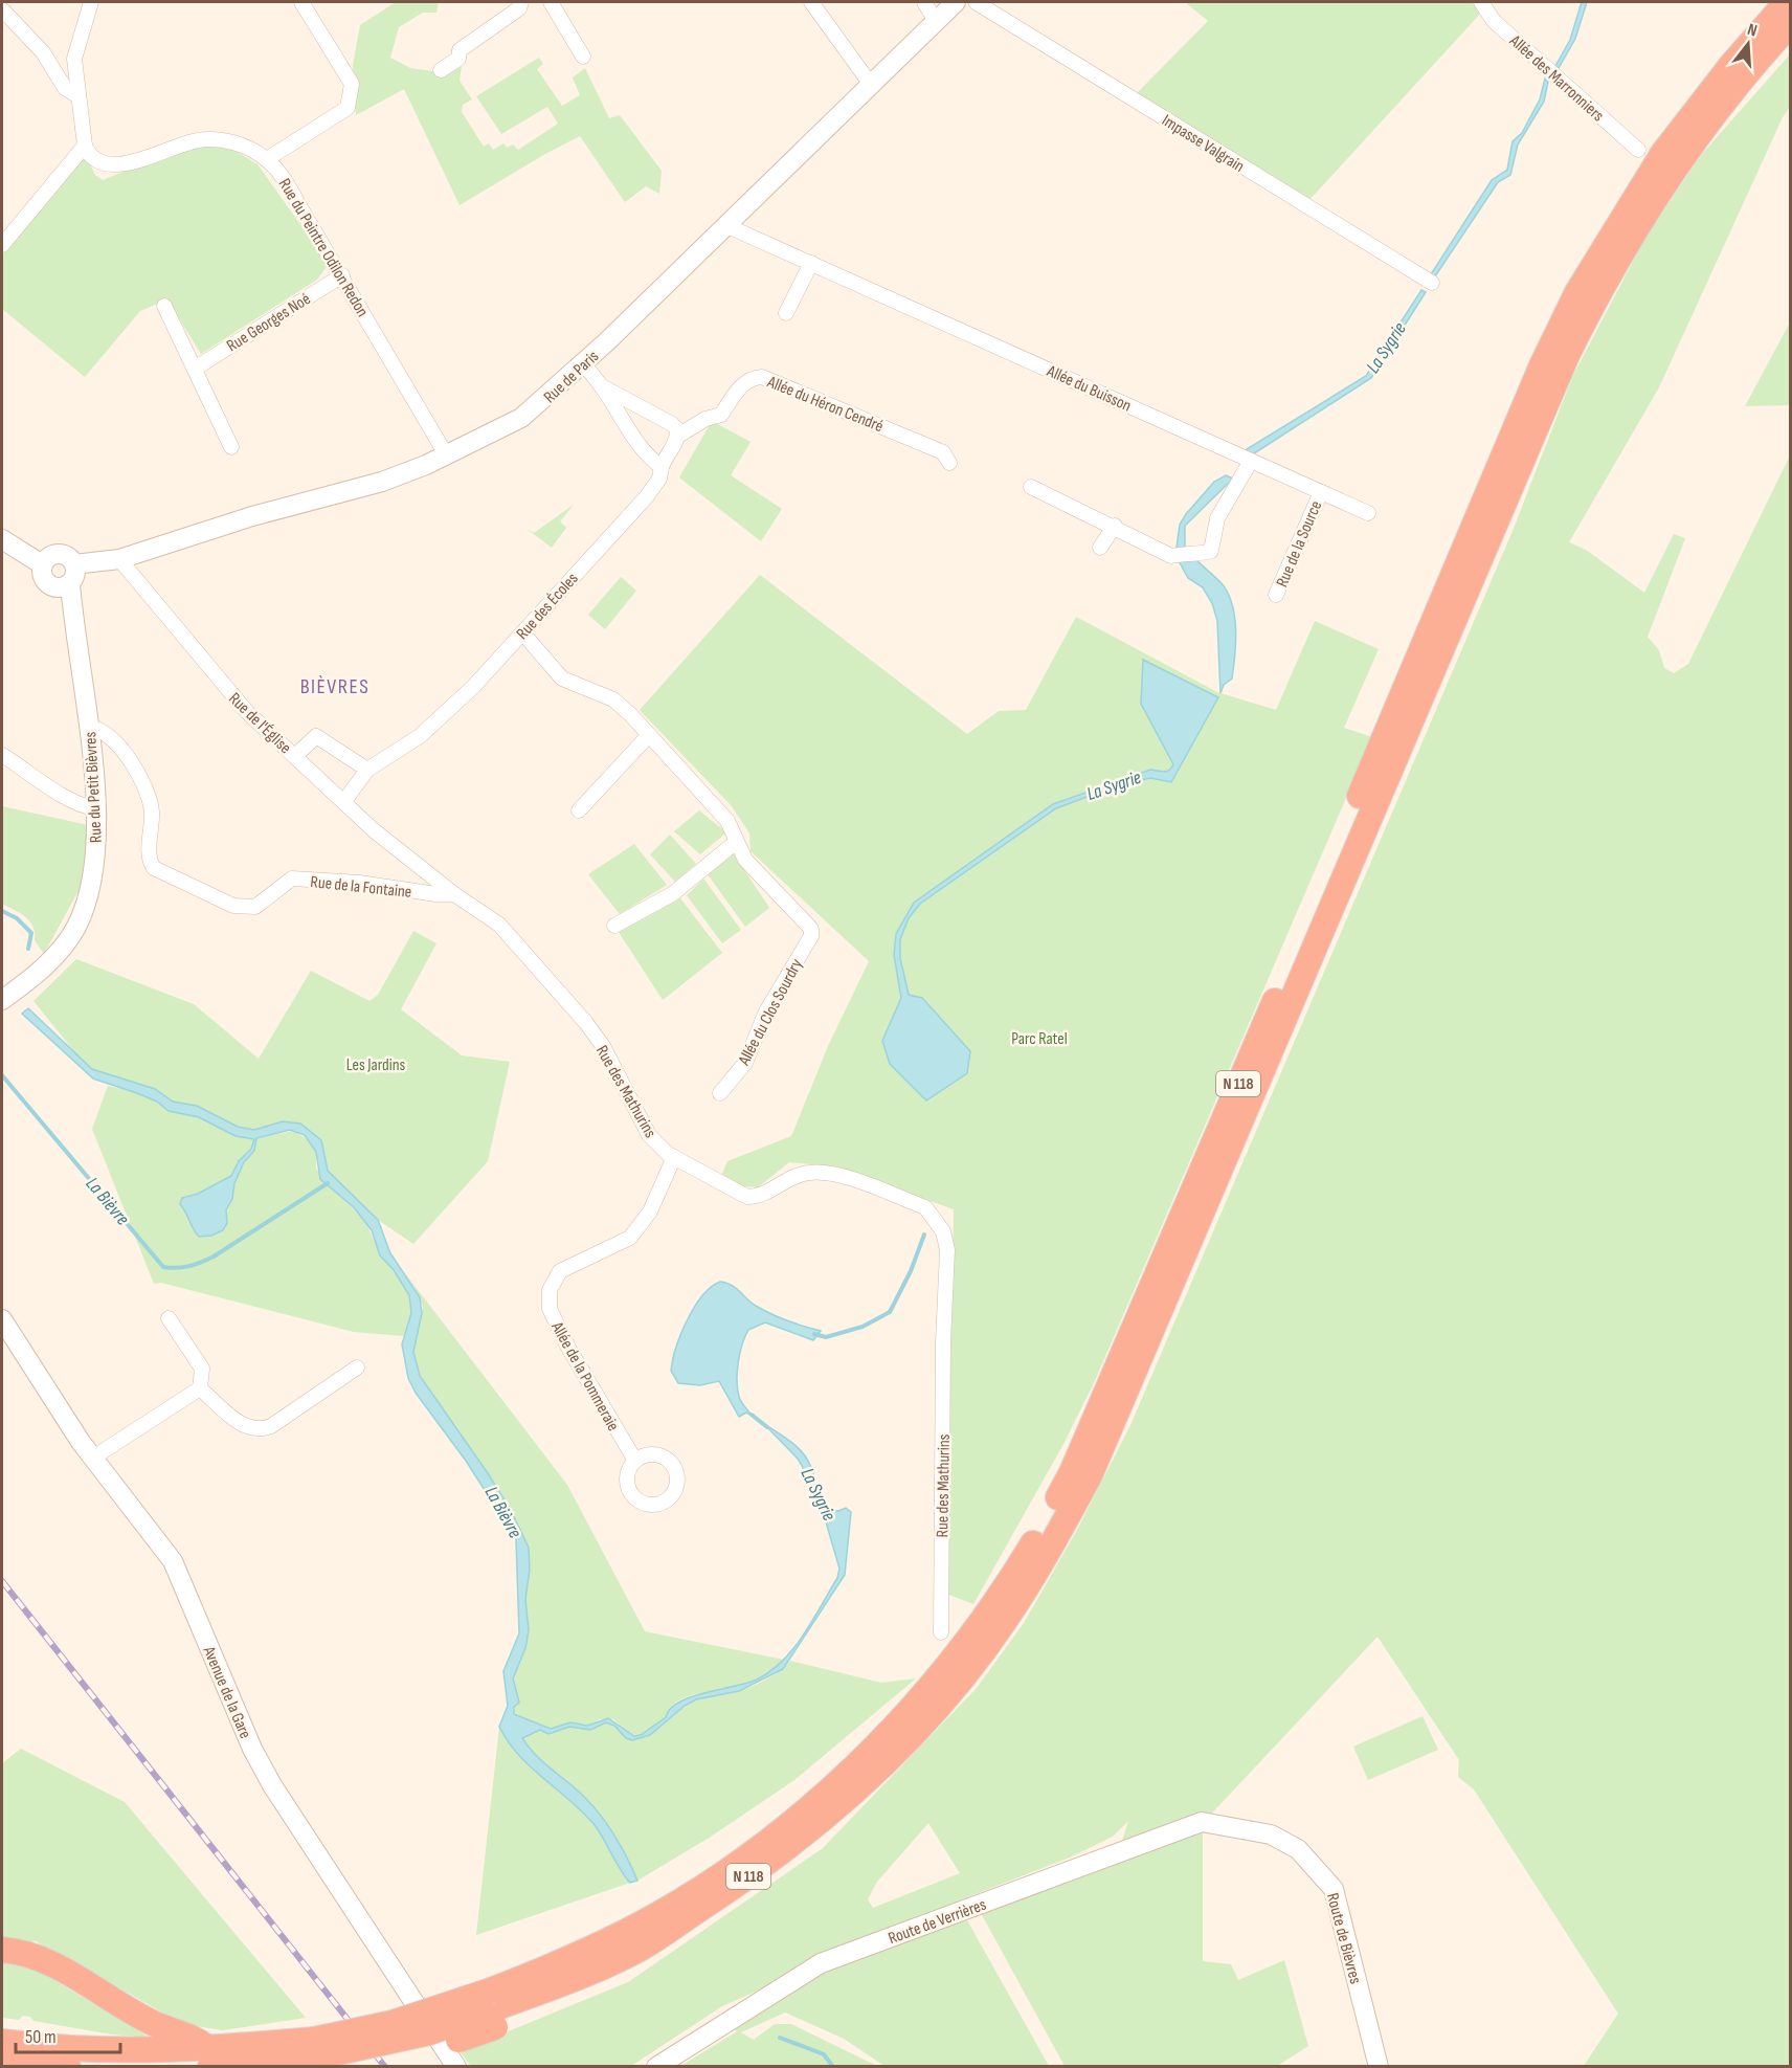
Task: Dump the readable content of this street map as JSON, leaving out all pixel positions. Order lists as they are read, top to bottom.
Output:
{
  "streets": {
    "highway": ["N 118"],
    "street": [
      "Allée des Marronniers",
      "Impasse Valgrain",
      "Rue du Peintre Odilon Redon",
      "Rue Georges Noé",
      "Rue de Paris",
      "Allée du Buisson",
      "Allée du Héron Cendré",
      "Rue de la Source",
      "Rue des Écoles",
      "Rue de l'Église",
      "Rue du Petit Bièvres",
      "Rue de la Fontaine",
      "Allée du Clos Sourdry",
      "Rue des Mathurins",
      "Allée de la Pommeraie",
      "Avenue de la Gare",
      "Route de Verrières",
      "Route de Bièvres"
    ]
  },
  "crossings": [
    ["Rue du Peintre Odilon Redon", "Rue Georges Noé"],
    ["Rue du Peintre Odilon Redon", "Rue de Paris"],
    ["Rue de Paris", "Allée du Buisson"],
    ["Rue de Paris", "Rue de l'Église"],
    ["Rue de Paris", "Rue du Petit Bièvres"],
    ["Allée du Buisson", "Rue de la Source"],
    ["Allée du Héron Cendré", "Rue des Écoles"],
    ["Rue de l'Église", "Rue des Mathurins"],
    ["Rue du Petit Bièvres", "Rue de la Fontaine"],
    ["Rue de la Fontaine", "Rue des Mathurins"],
    ["Rue des Mathurins", "Allée de la Pommeraie"],
    ["Route de Verrières", "Route de Bièvres"]
  ],
  "districts": ["BIÈVRES"],
  "water": ["La Sygrie", "La Bièvre"],
  "parks": ["Parc Ratel", "Les Jardins"],
  "scale_bar": "50 m",
  "north": "top"
}
